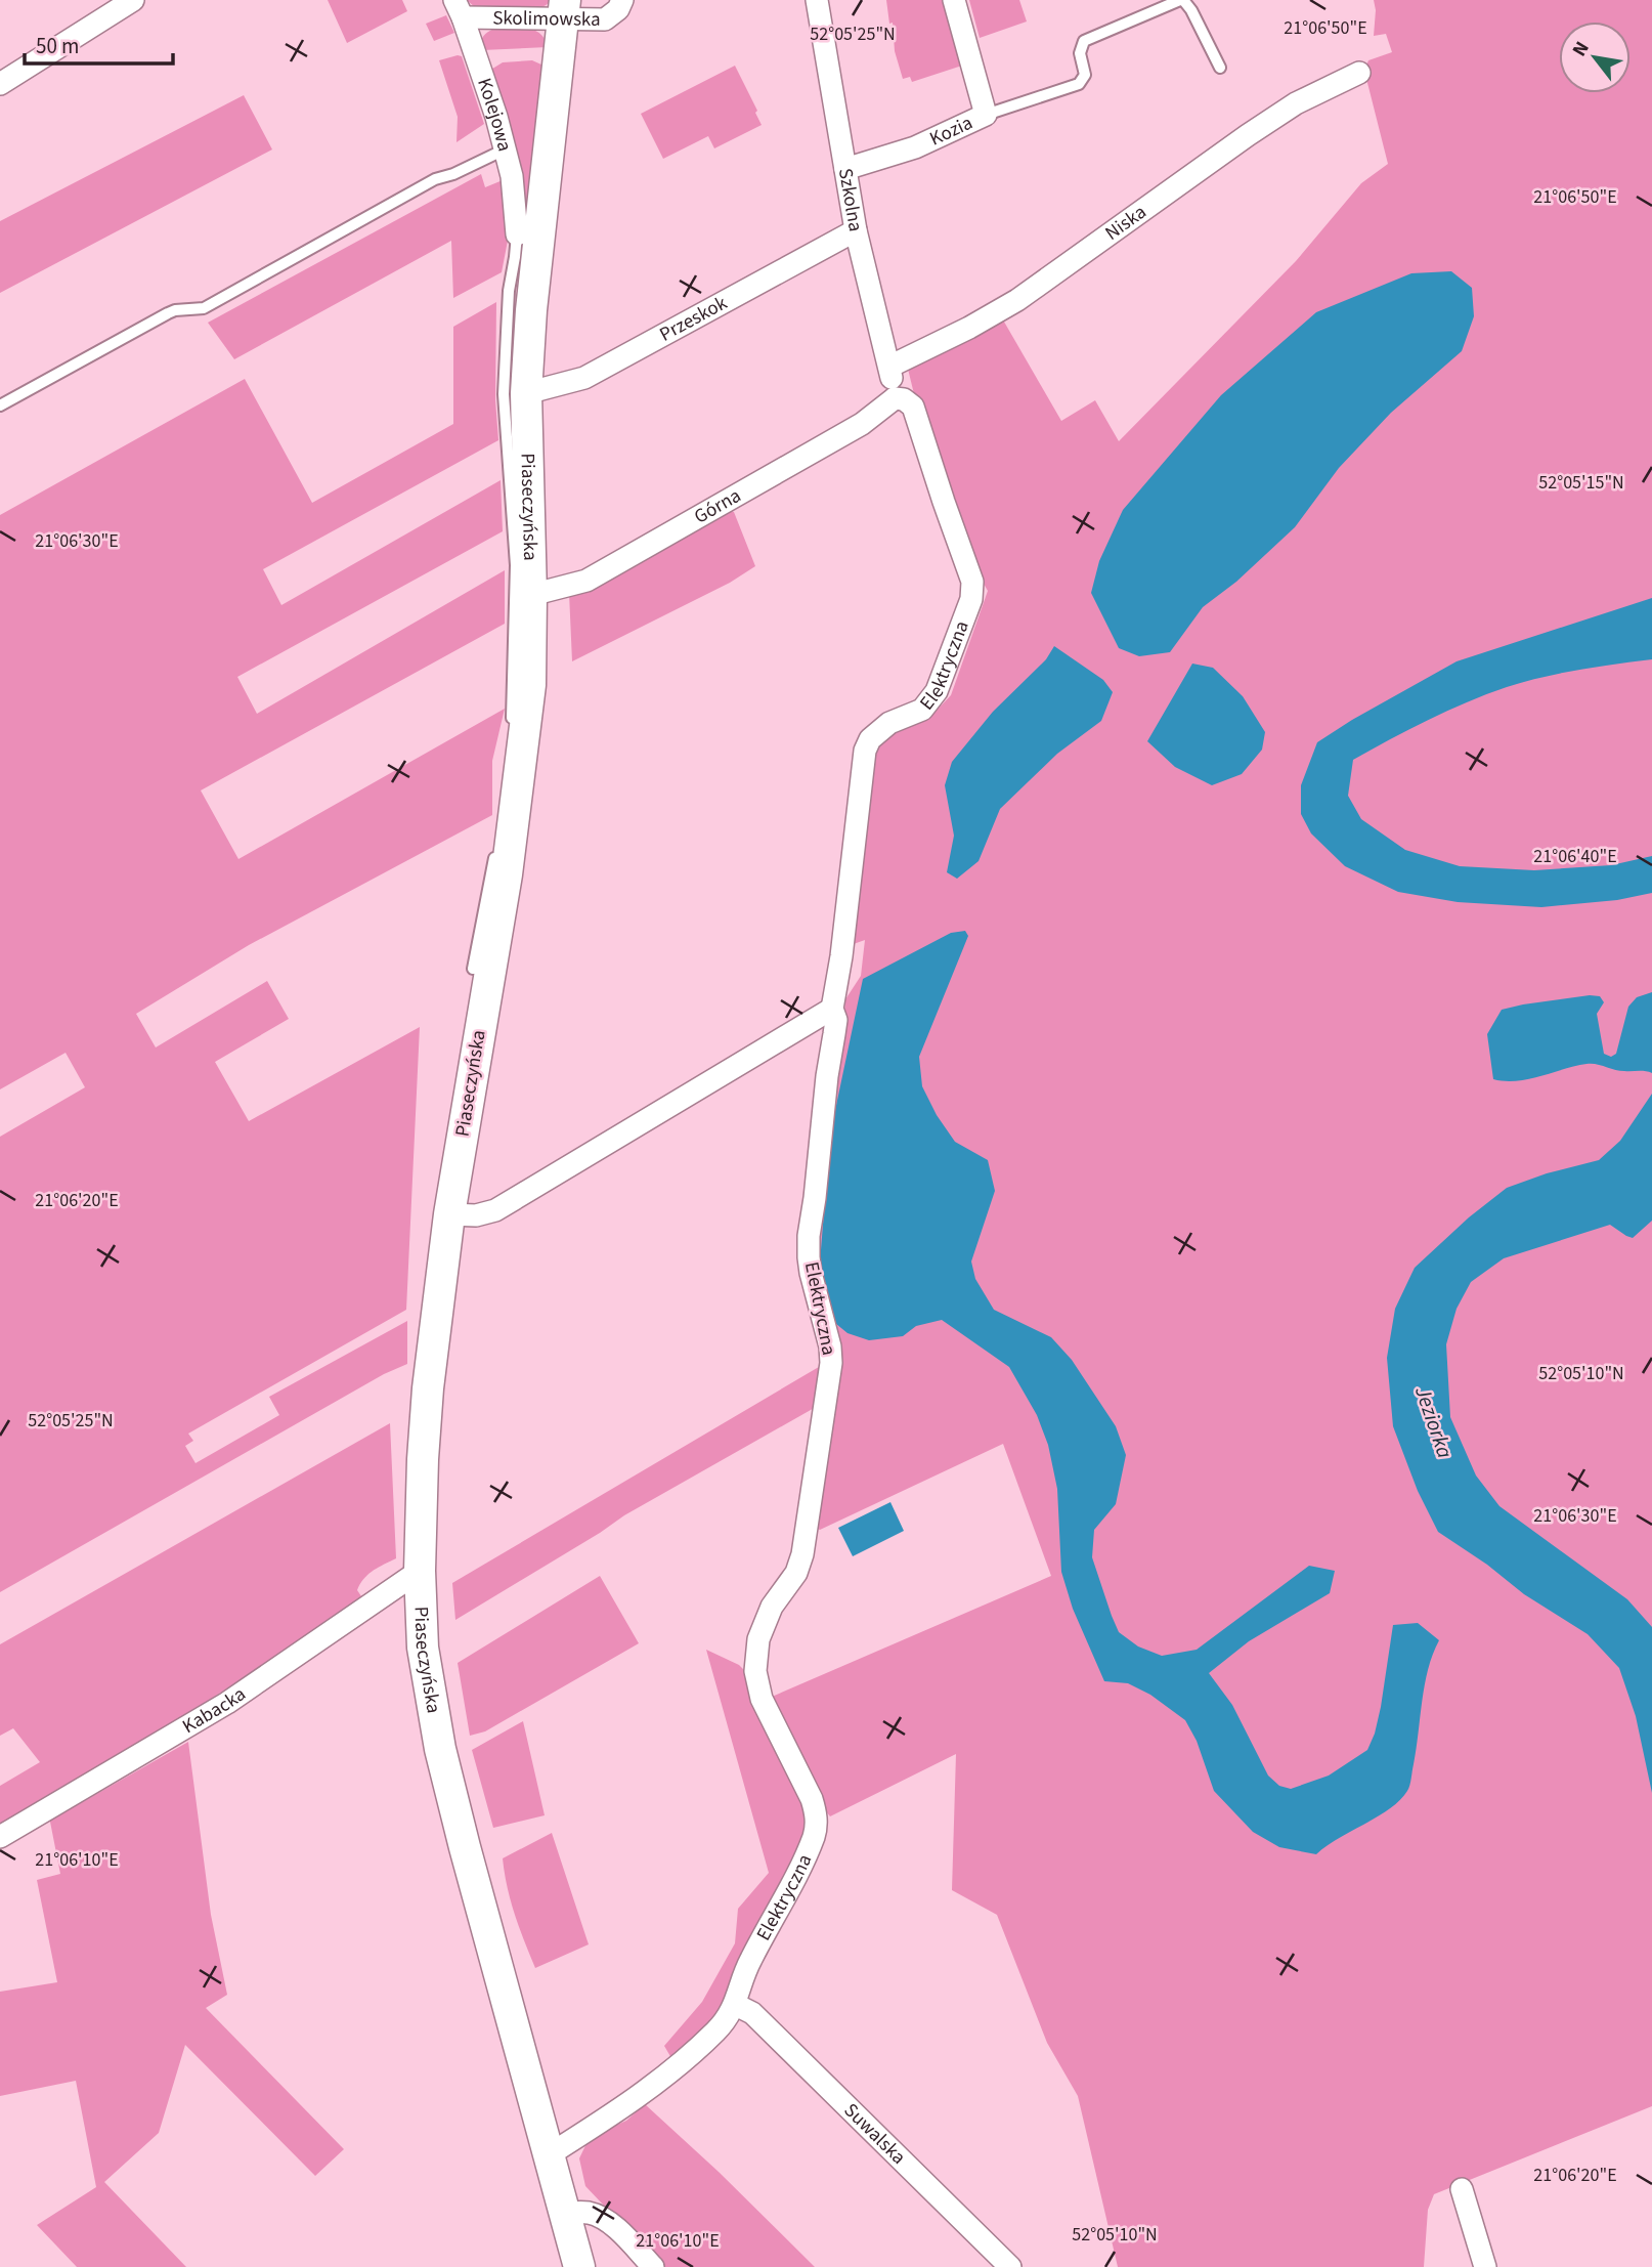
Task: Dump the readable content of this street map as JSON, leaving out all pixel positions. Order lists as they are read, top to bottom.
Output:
{
  "streets": {
    "main road": ["Piaseczyńska"],
    "street": [
      "Skolimowska",
      "Kolejowa",
      "Kozia",
      "Szkolna",
      "Niska",
      "Przeskok",
      "Górna",
      "Elektryczna",
      "Kabacka",
      "Suwalska"
    ]
  },
  "crossings": [
    ["Skolimowska", "Kolejowa"],
    ["Skolimowska", "Piaseczyńska"],
    ["Kozia", "Szkolna"],
    ["Szkolna", "Niska"],
    ["Szkolna", "Przeskok"],
    ["Szkolna", "Górna"],
    ["Szkolna", "Elektryczna"],
    ["Przeskok", "Piaseczyńska"],
    ["Górna", "Piaseczyńska"],
    ["Górna", "Elektryczna"],
    ["Piaseczyńska", "Elektryczna"],
    ["Piaseczyńska", "Kabacka"],
    ["Elektryczna", "Suwalska"]
  ],
  "water": ["Jeziorka"],
  "scale_bar": "50 m",
  "north": "top left",
  "coordinates": [
    "21°06'50\"E",
    "52°05'25\"N",
    "52°05'15\"N",
    "21°06'30\"E",
    "21°06'40\"E",
    "21°06'20\"E",
    "52°05'10\"N",
    "21°06'10\"E"
  ]
}
